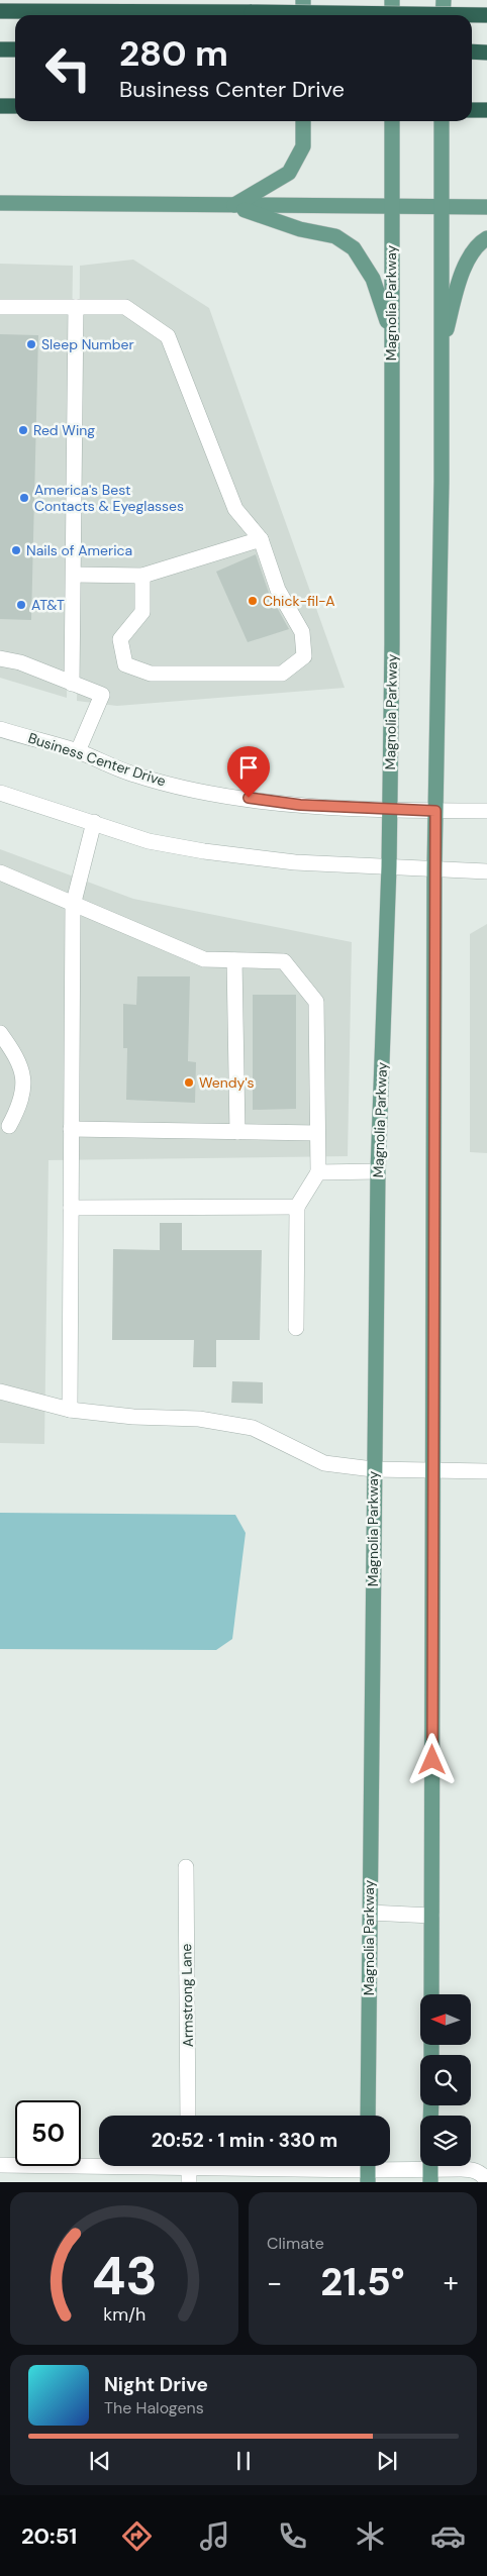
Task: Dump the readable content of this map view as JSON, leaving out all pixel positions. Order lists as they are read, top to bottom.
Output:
{
  "streets": {
    "main road": ["Magnolia Parkway"],
    "street": ["Business Center Drive", "Armstrong Lane"]
  },
  "crossings": [
    ["Magnolia Parkway", "Business Center Drive"]
  ],
  "places": [
    "Sleep Number",
    "Red Wing",
    "America's Best Contacts & Eyeglasses",
    "Nails of America",
    "Chick-fil-A",
    "AT&T",
    "Wendy's"
  ],
  "north": "left",
  "page": {
    "turn": ["280 m", "Business Center Drive"],
    "limit": "50",
    "trip": "20:52 · 1 min · 330 m",
    "tile": "Climate",
    "heat": ["−", "21.5°", "+"],
    "song": ["Night Drive", "The Halogens"],
    "tabs": "20:51",
    "gauge": ["43", "km/h"]
  }
}
